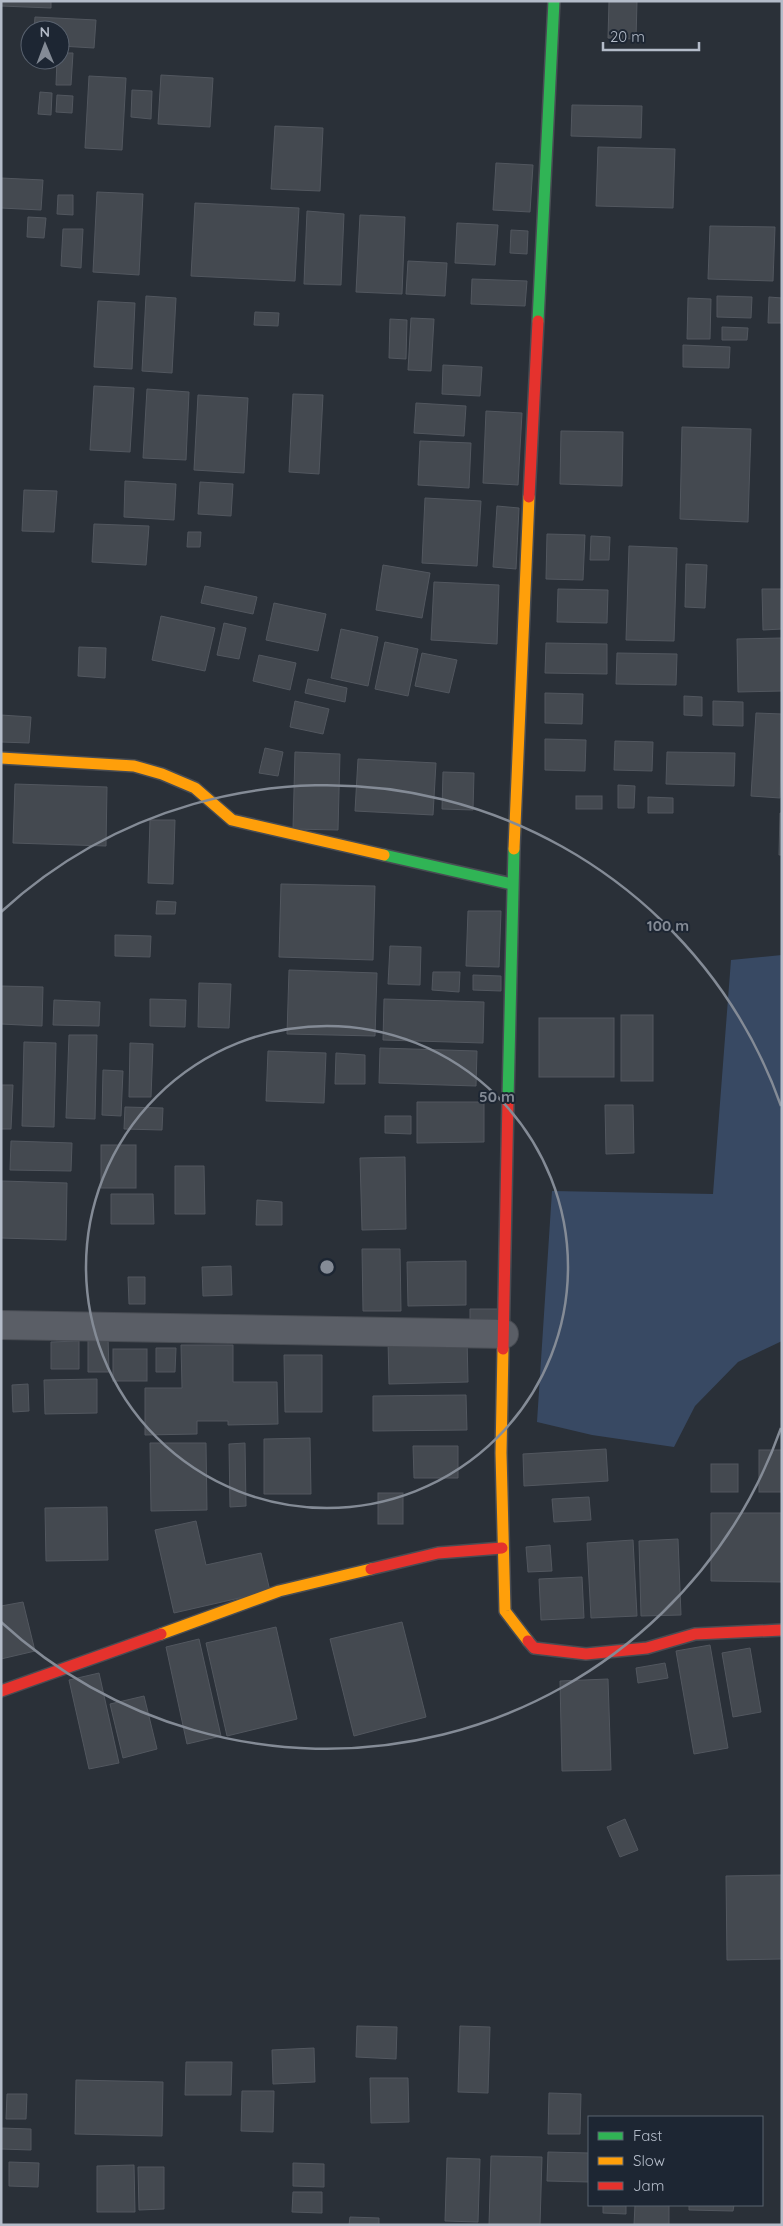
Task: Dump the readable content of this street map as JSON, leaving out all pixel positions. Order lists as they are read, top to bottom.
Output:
{
  "legend": ["Fast", "Slow", "Jam"],
  "scale_bar": "20 m",
  "north": "top",
  "rings": ["100 m", "50 m"]
}
